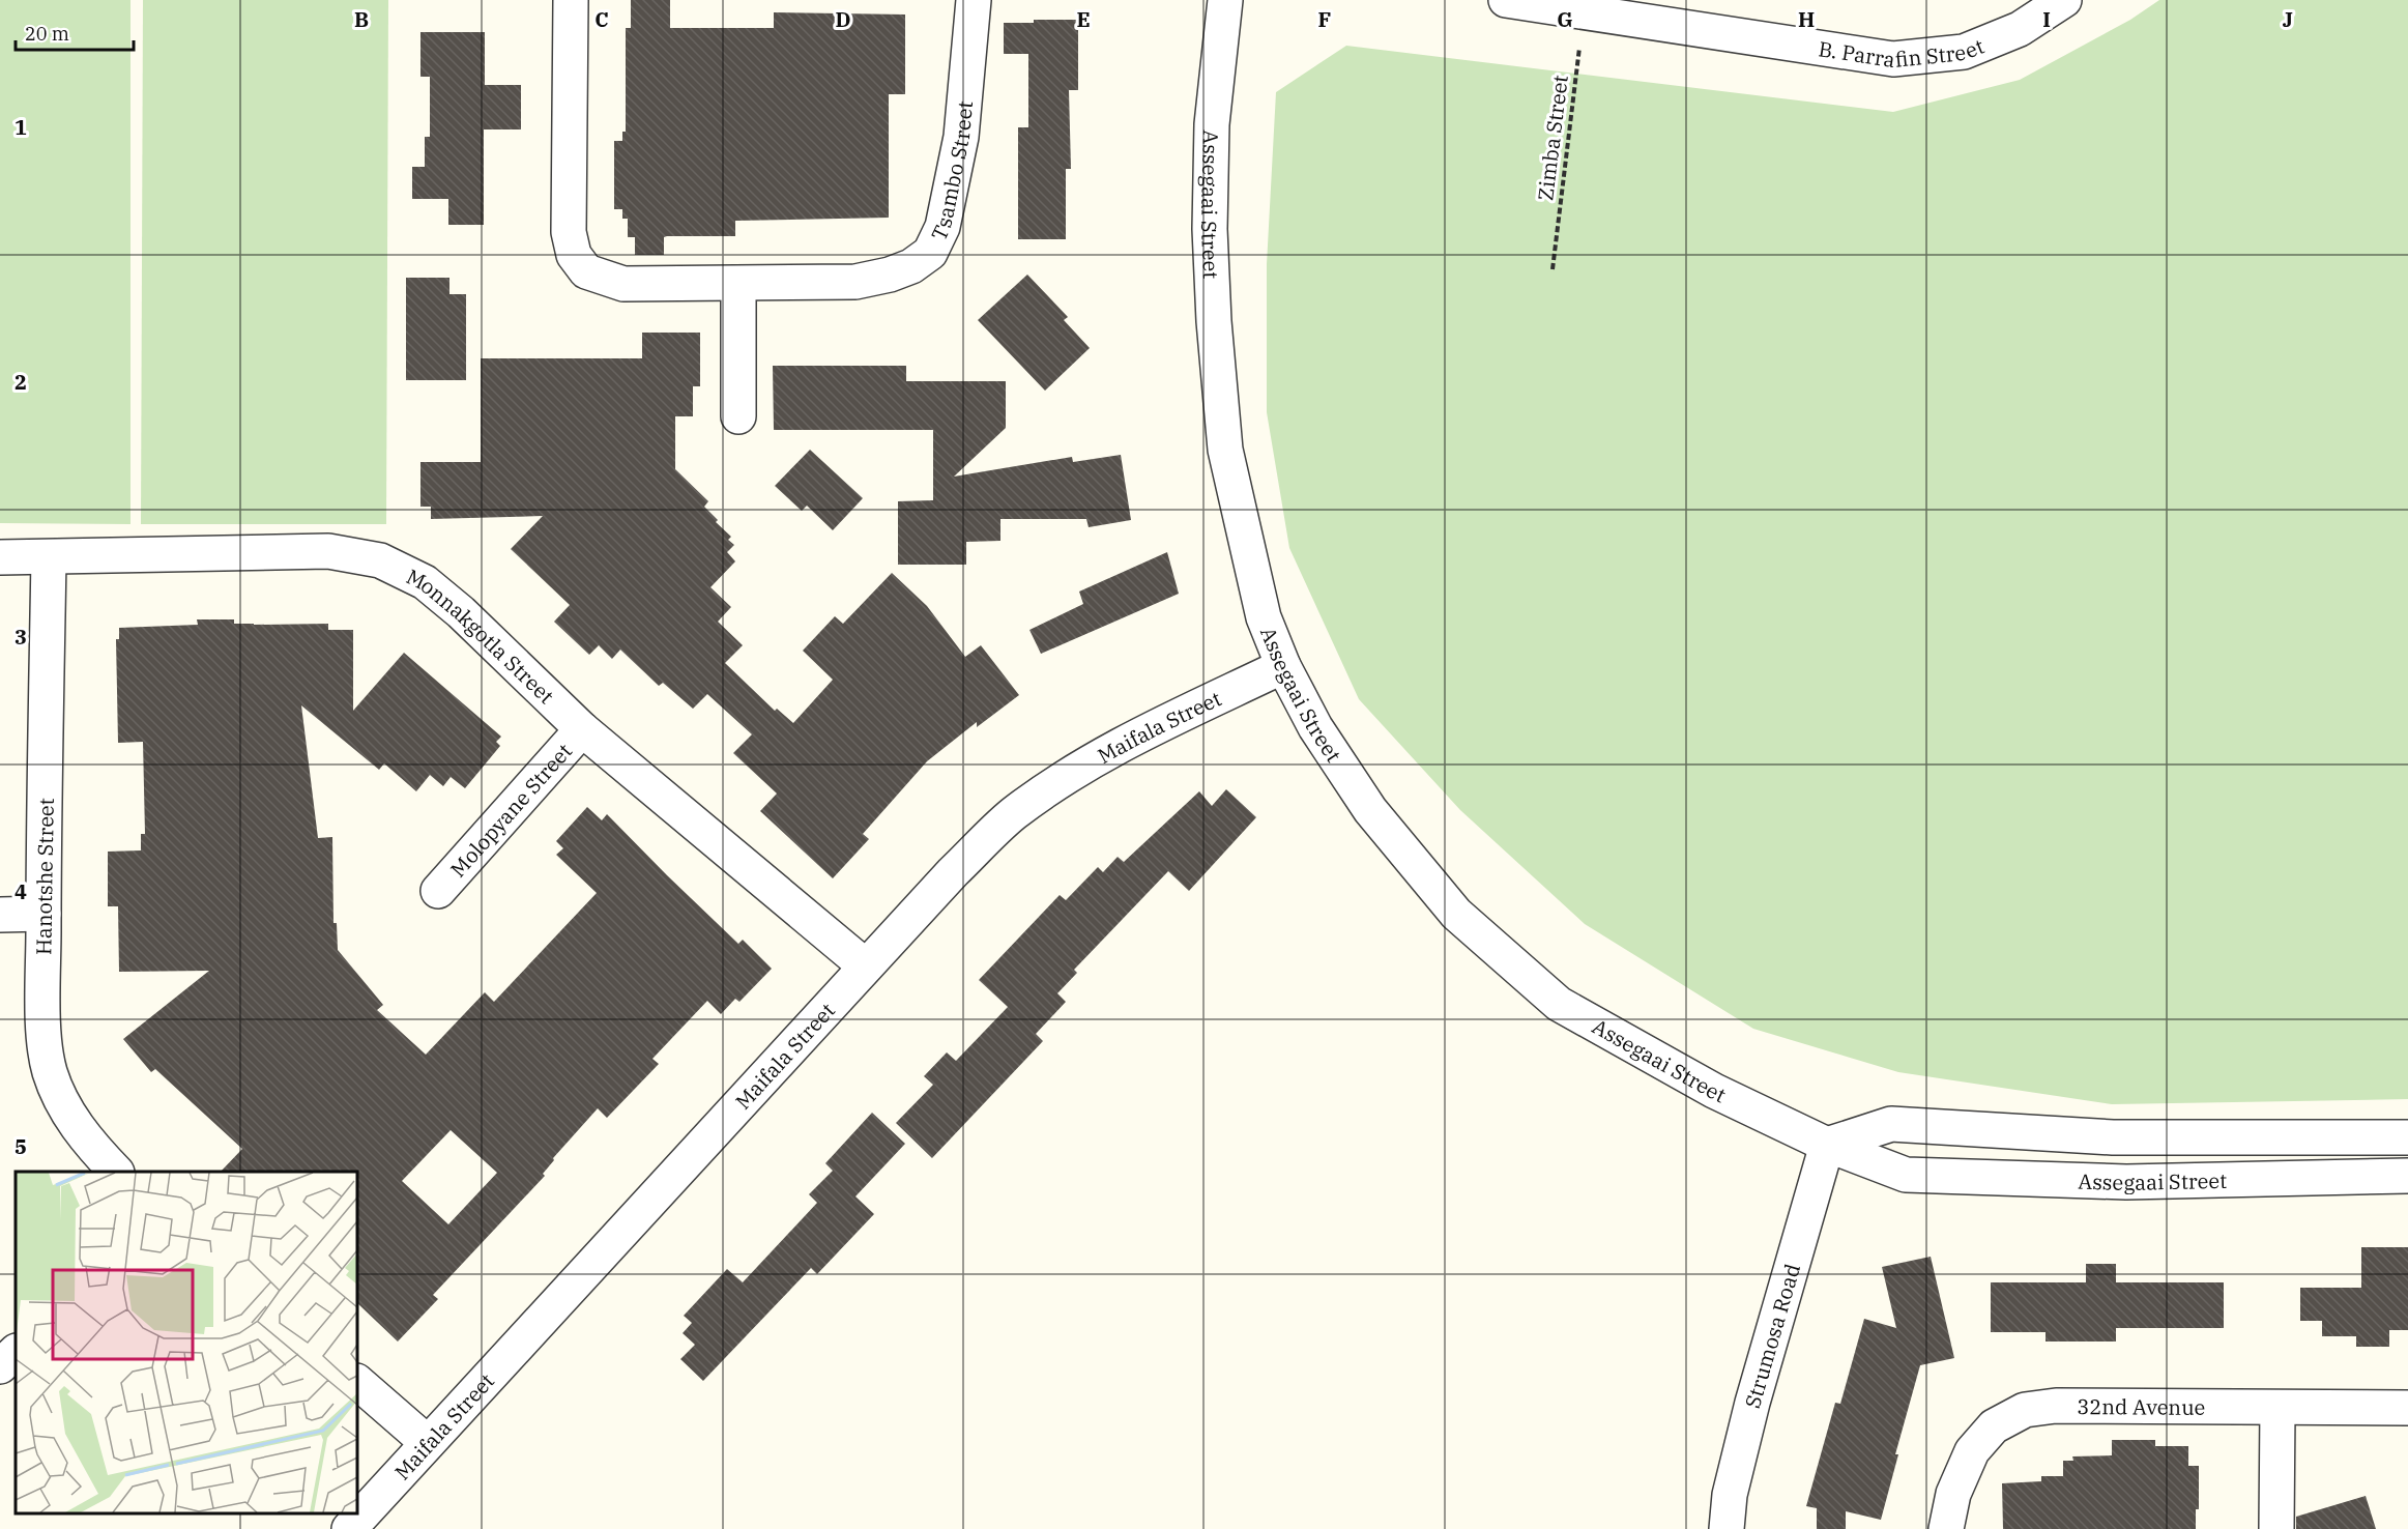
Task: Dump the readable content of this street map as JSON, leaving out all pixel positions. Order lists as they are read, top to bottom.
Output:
{
  "streets": {
    "street": [
      "B. Parrafin Street",
      "Tsambo Street",
      "Assegaai Street",
      "Monnakgotla Street",
      "Maifala Street",
      "Molopyane Street",
      "Hanotshe Street",
      "Strumosa Road",
      "32nd Avenue"
    ],
    "path": ["Zimba Street"]
  },
  "crossings": [
    ["B. Parrafin Street", "Zimba Street"],
    ["Assegaai Street", "Maifala Street"],
    ["Assegaai Street", "Strumosa Road"],
    ["Monnakgotla Street", "Maifala Street"],
    ["Monnakgotla Street", "Molopyane Street"],
    ["Monnakgotla Street", "Hanotshe Street"]
  ],
  "scale_bar": "20 m",
  "grid": {
    "columns": [
      "B",
      "C",
      "D",
      "E",
      "F",
      "G",
      "H",
      "I",
      "J"
    ],
    "rows": [
      "1",
      "2",
      "3",
      "4",
      "5"
    ]
  }
}
